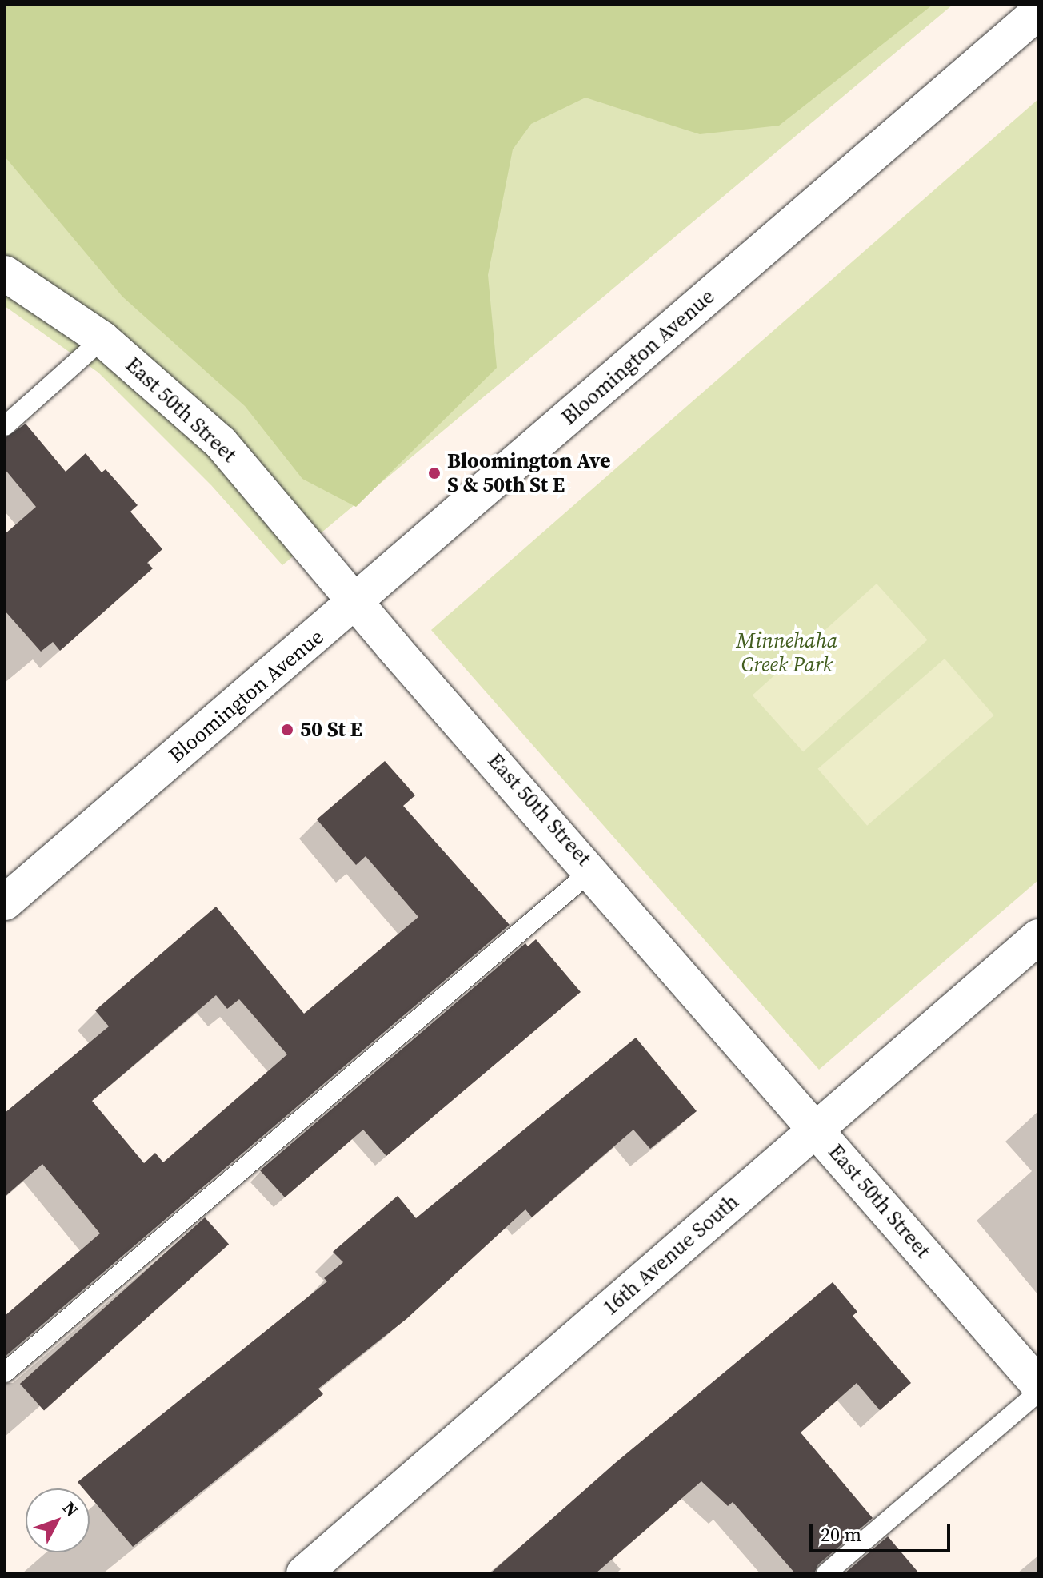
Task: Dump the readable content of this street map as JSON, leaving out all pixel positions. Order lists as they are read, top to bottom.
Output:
{
  "streets": {
    "street": ["Bloomington Avenue", "East 50th Street", "16th Avenue South"]
  },
  "crossings": [
    ["Bloomington Avenue", "East 50th Street"],
    ["East 50th Street", "16th Avenue South"]
  ],
  "parks": ["Minnehaha Creek Park"],
  "places": ["Bloomington Ave S & 50th St E", "50 St E"],
  "scale_bar": "20 m",
  "north": "top right"
}
